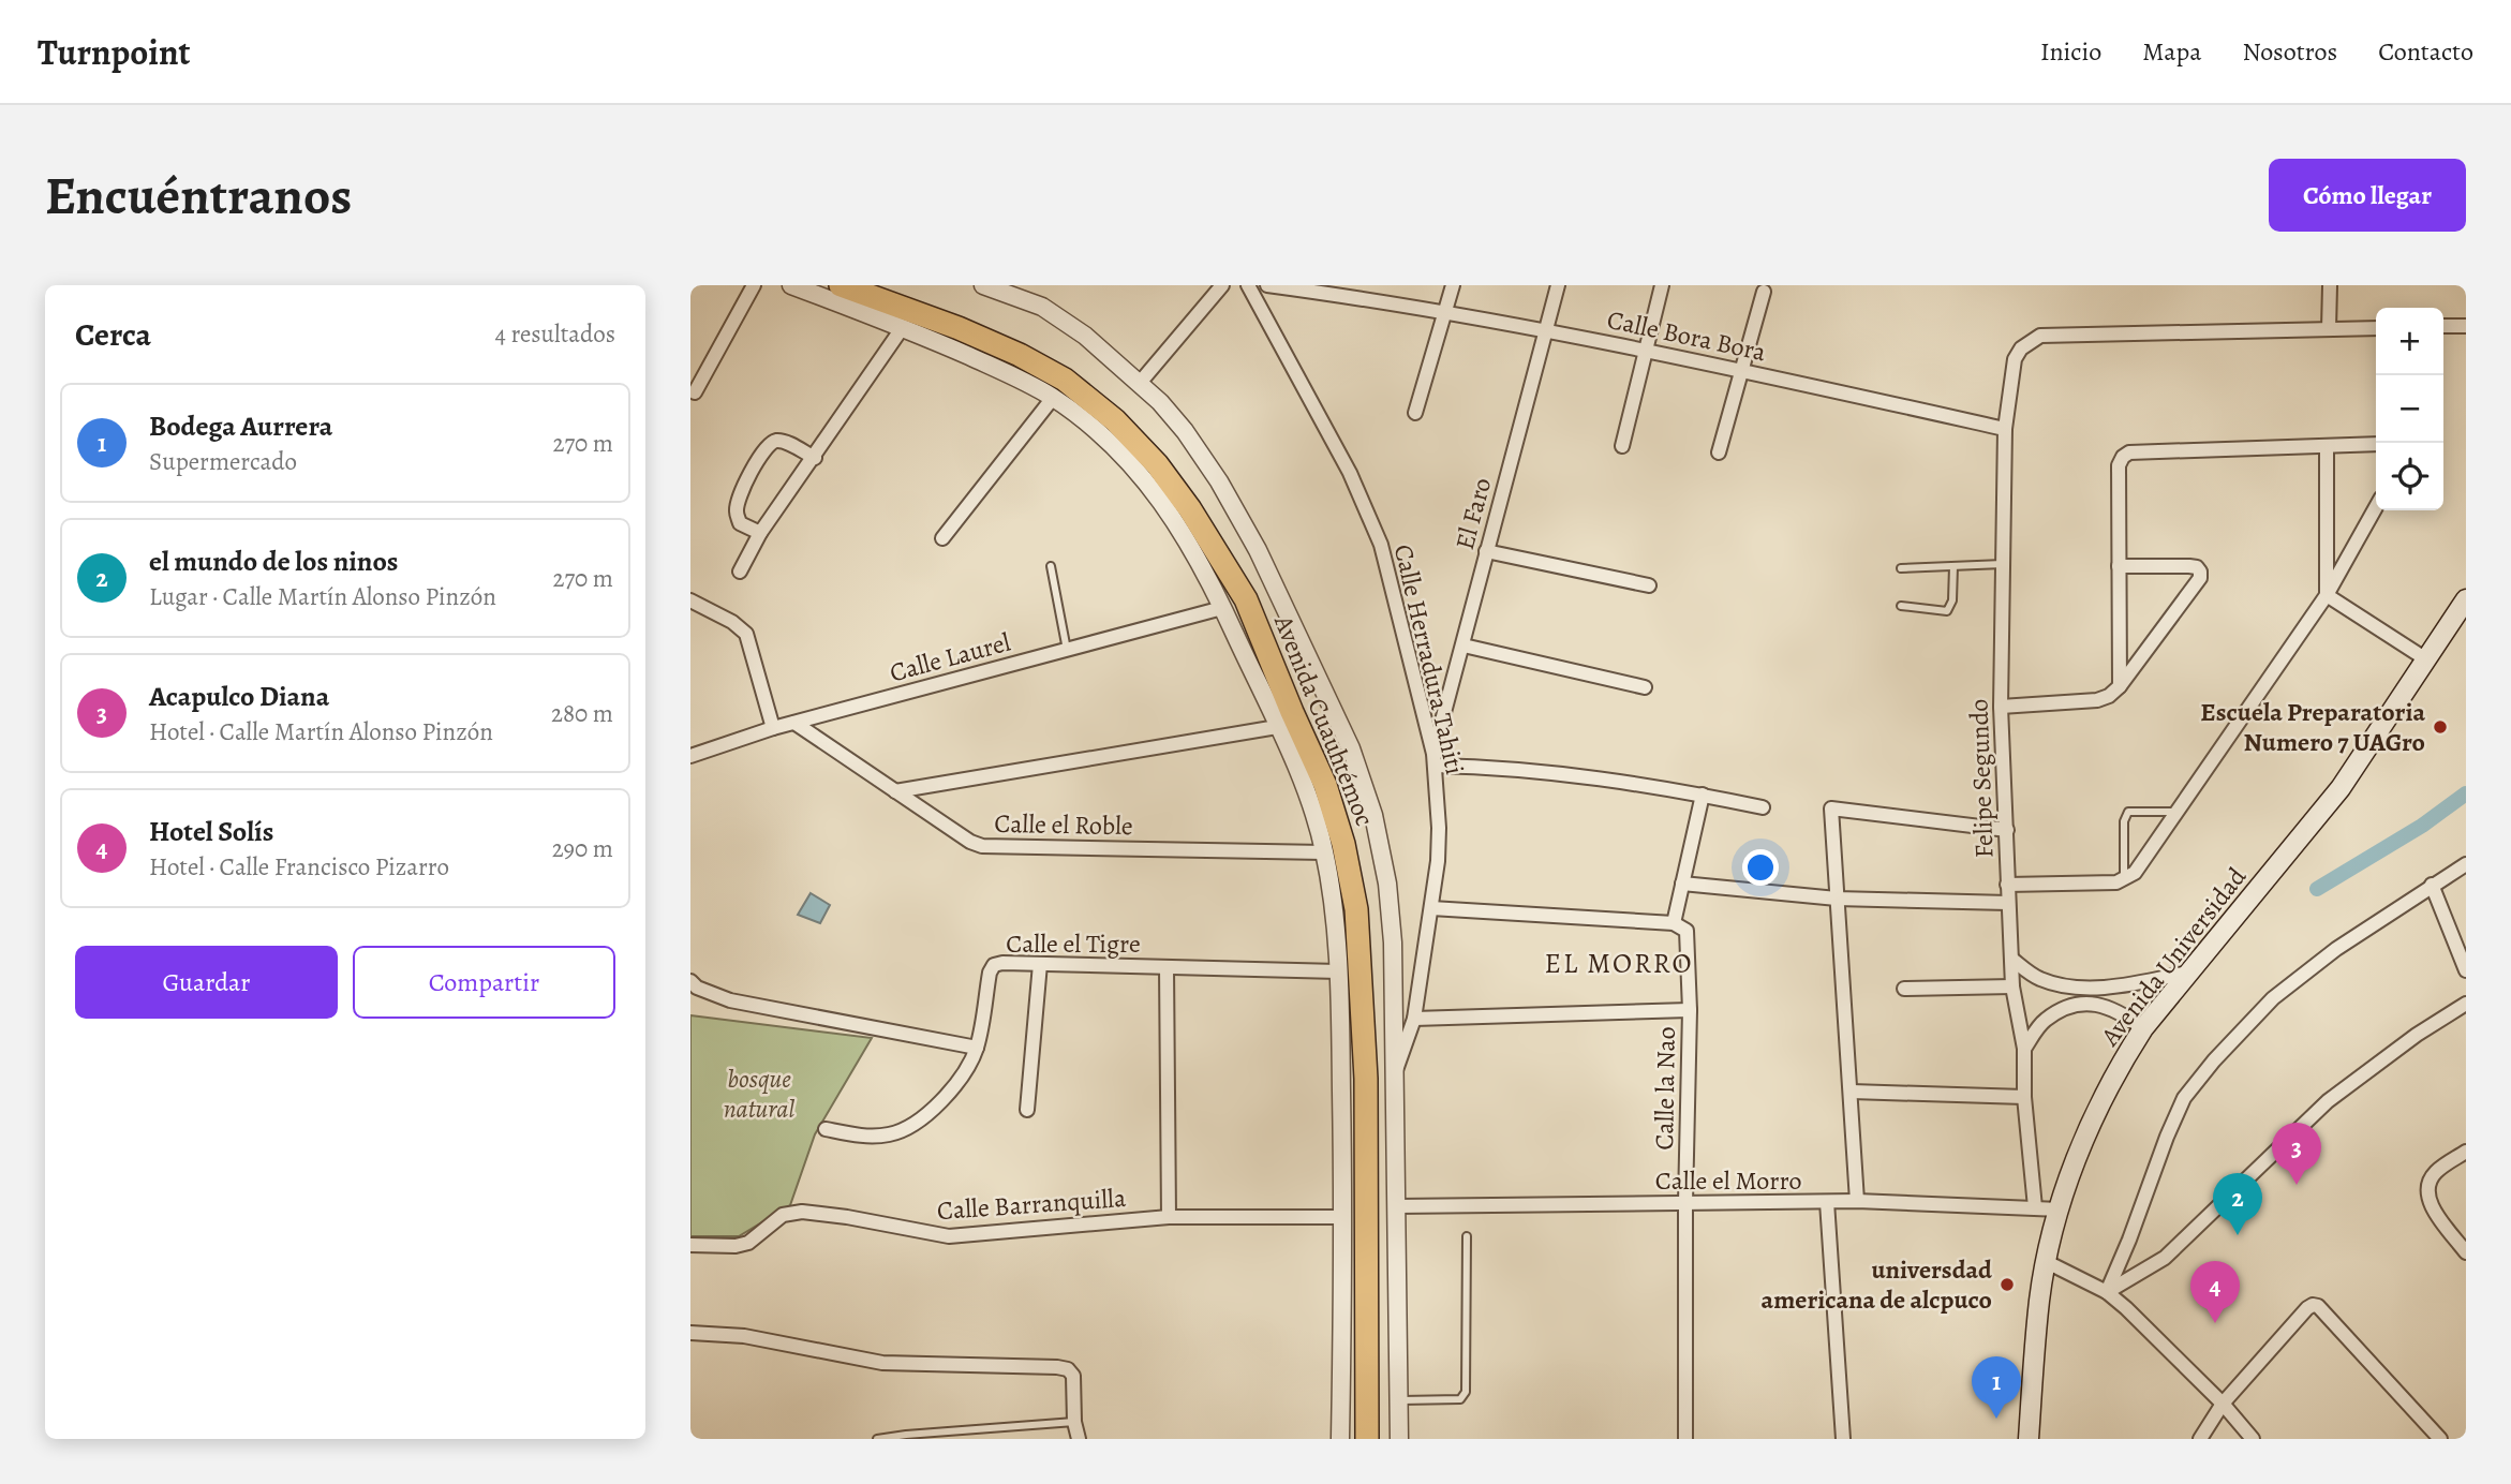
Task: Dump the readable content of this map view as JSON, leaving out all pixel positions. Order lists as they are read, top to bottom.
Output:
{
  "streets": {
    "main road": ["Avenida Cuauhtémoc", "Avenida Universidad"],
    "street": [
      "Calle Bora Bora",
      "El Faro",
      "Calle Laurel",
      "Calle Herradura Tahiti",
      "Felipe Segundo",
      "Calle el Roble",
      "Calle el Tigre",
      "Calle la Nao",
      "Calle el Morro",
      "Calle Barranquilla"
    ]
  },
  "crossings": [
    ["Calle Bora Bora", "El Faro"],
    ["Calle Bora Bora", "Felipe Segundo"],
    ["El Faro", "Calle Herradura Tahiti"],
    ["Calle Laurel", "Calle el Roble"],
    ["Felipe Segundo", "Calle el Morro"],
    ["Avenida Universidad", "Calle el Morro"],
    ["Calle la Nao", "Calle el Morro"]
  ],
  "districts": ["EL MORRO"],
  "parks": ["bosque natural"],
  "places": ["Escuela Preparatoria Numero 7 UAGro", "universdad americana de alcpuco"],
  "page": {
    "header": "Turnpoint",
    "nav": [
      "Inicio",
      "Mapa",
      "Nosotros",
      "Contacto"
    ],
    "buttons": [
      "Cómo llegar",
      ["Guardar", "Compartir"]
    ],
    "title": "Encuéntranos",
    "heading": ["Cerca", "4 resultados"],
    "map_buttons": ["+", "−"],
    "list": [
      {
        "mark": "1",
        "name": "Bodega Aurrera",
        "note": "Supermercado",
        "value": "270 m"
      },
      {
        "mark": "2",
        "name": "el mundo de los ninos",
        "note": "Lugar · Calle Martín Alonso Pinzón",
        "value": "270 m"
      },
      {
        "mark": "3",
        "name": "Acapulco Diana",
        "note": "Hotel · Calle Martín Alonso Pinzón",
        "value": "280 m"
      },
      {
        "mark": "4",
        "name": "Hotel Solís",
        "note": "Hotel · Calle Francisco Pizarro",
        "value": "290 m"
      }
    ],
    "pins": [
      "3",
      "2",
      "4",
      "1"
    ]
  }
}
